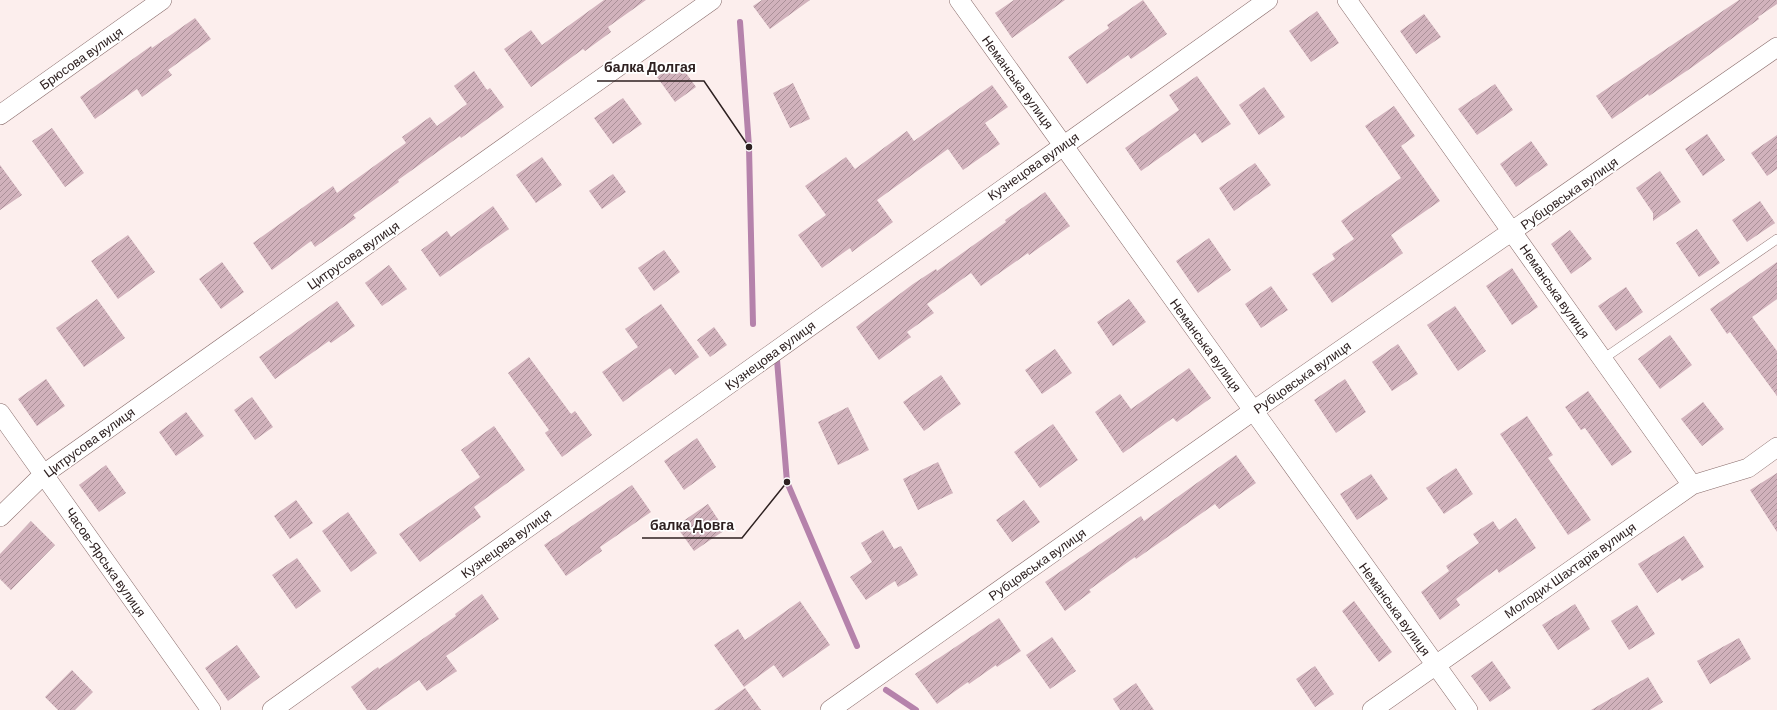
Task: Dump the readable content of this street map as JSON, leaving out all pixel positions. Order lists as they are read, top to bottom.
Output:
{
  "streets": {
    "street": [
      "Брюсова вулиця",
      "Неманська вулиця",
      "Кузнецова вулиця",
      "Рубцовська вулиця",
      "Цитрусова вулиця",
      "Часов-Ярська вулиця",
      "Молодих Шахтарів вулиця"
    ]
  },
  "crossings": [
    ["Неманська вулиця", "Кузнецова вулиця"],
    ["Неманська вулиця", "Рубцовська вулиця"],
    ["Неманська вулиця", "Молодих Шахтарів вулиця"],
    ["Цитрусова вулиця", "Часов-Ярська вулиця"]
  ],
  "places": ["балка Долгая", "балка Довга"]
}
